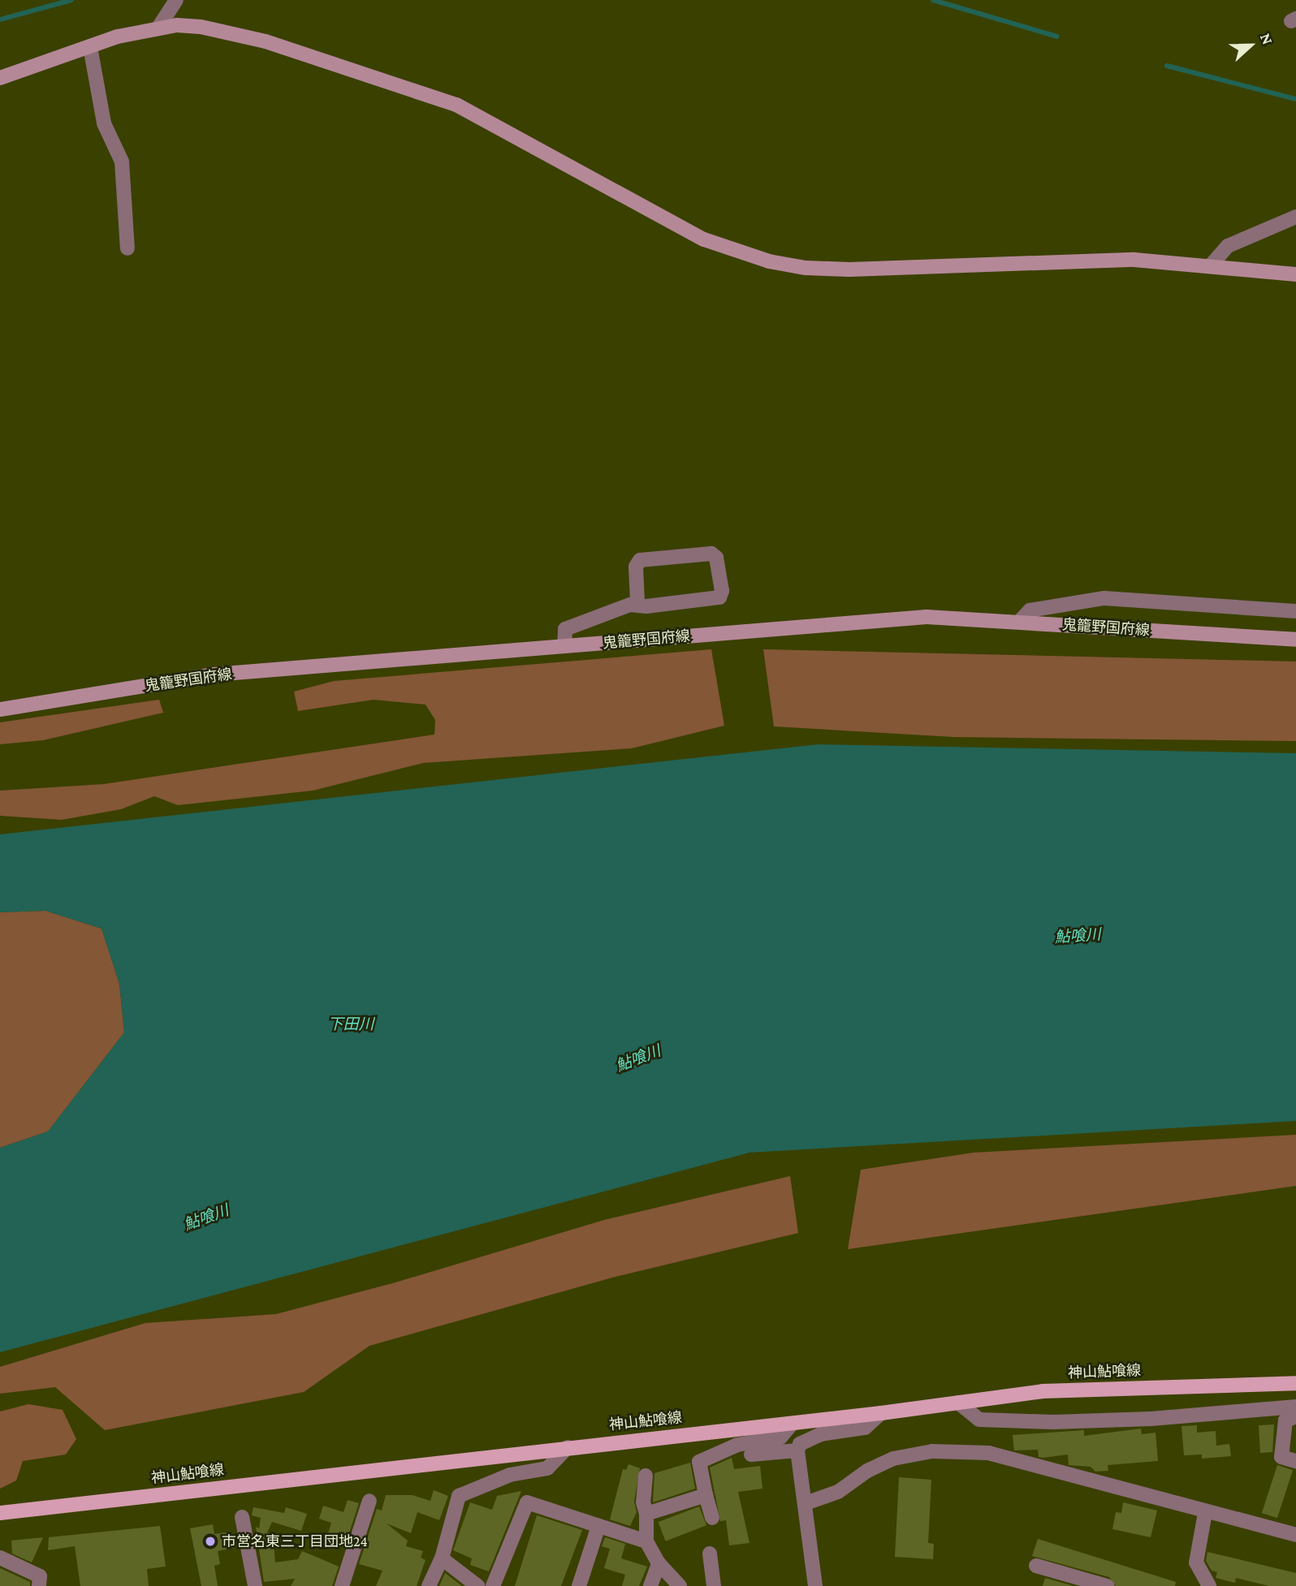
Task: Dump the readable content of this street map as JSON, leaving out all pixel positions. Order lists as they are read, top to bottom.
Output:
{
  "streets": {
    "main road": ["神山鮎喰線"],
    "street": ["鬼籠野国府線"]
  },
  "water": ["鮎喰川", "下田川"],
  "places": ["市営名東三丁目団地24"],
  "north": "right"
}
